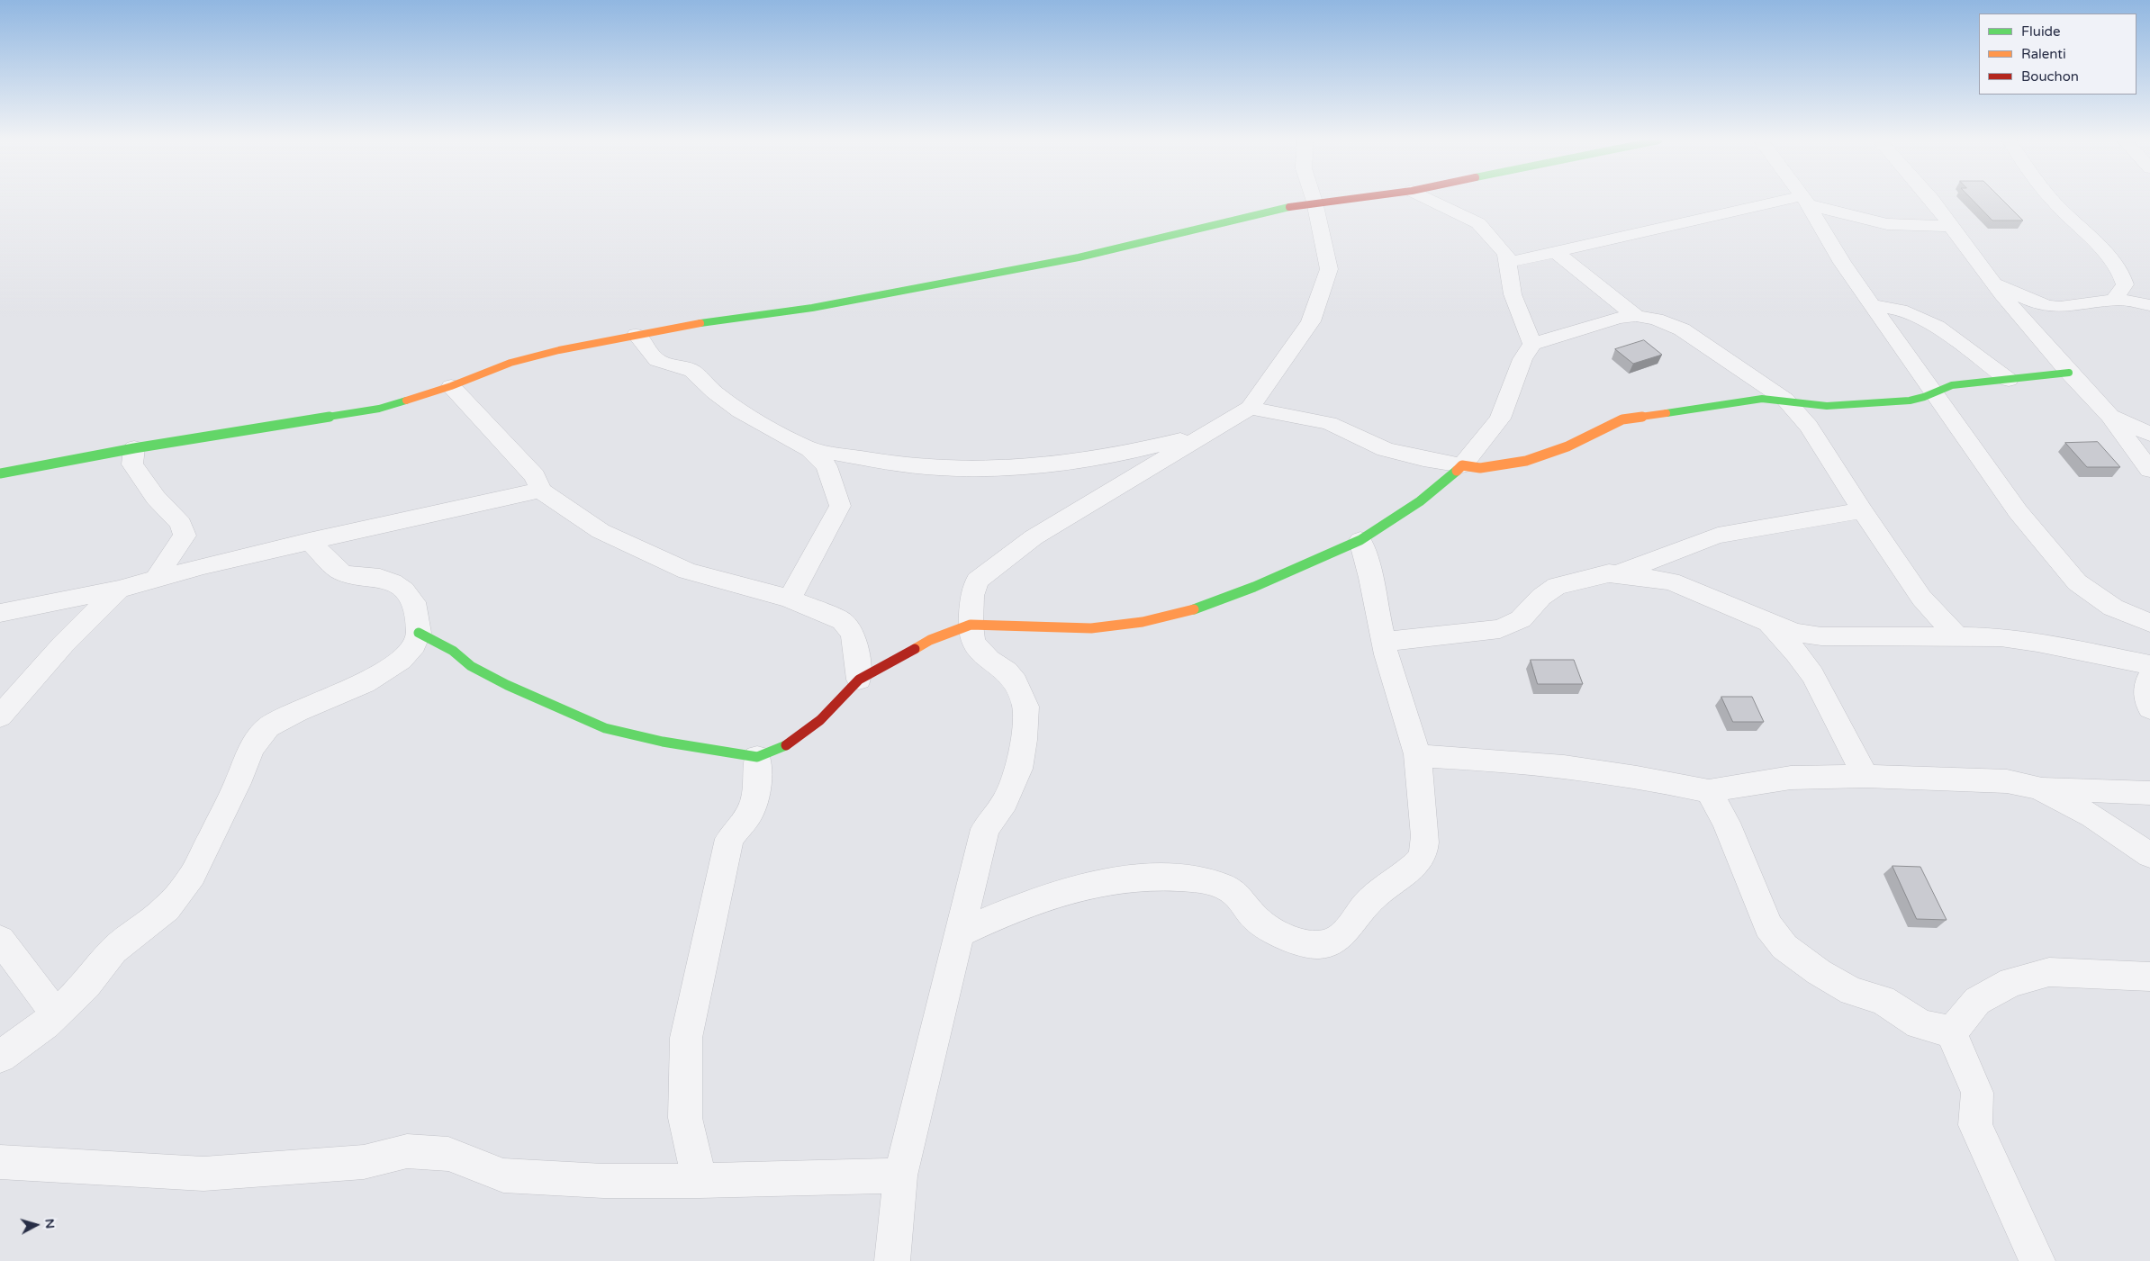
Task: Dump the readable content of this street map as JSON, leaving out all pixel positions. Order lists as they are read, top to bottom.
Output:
{
  "legend": ["Fluide", "Ralenti", "Bouchon"],
  "north": "right"
}
